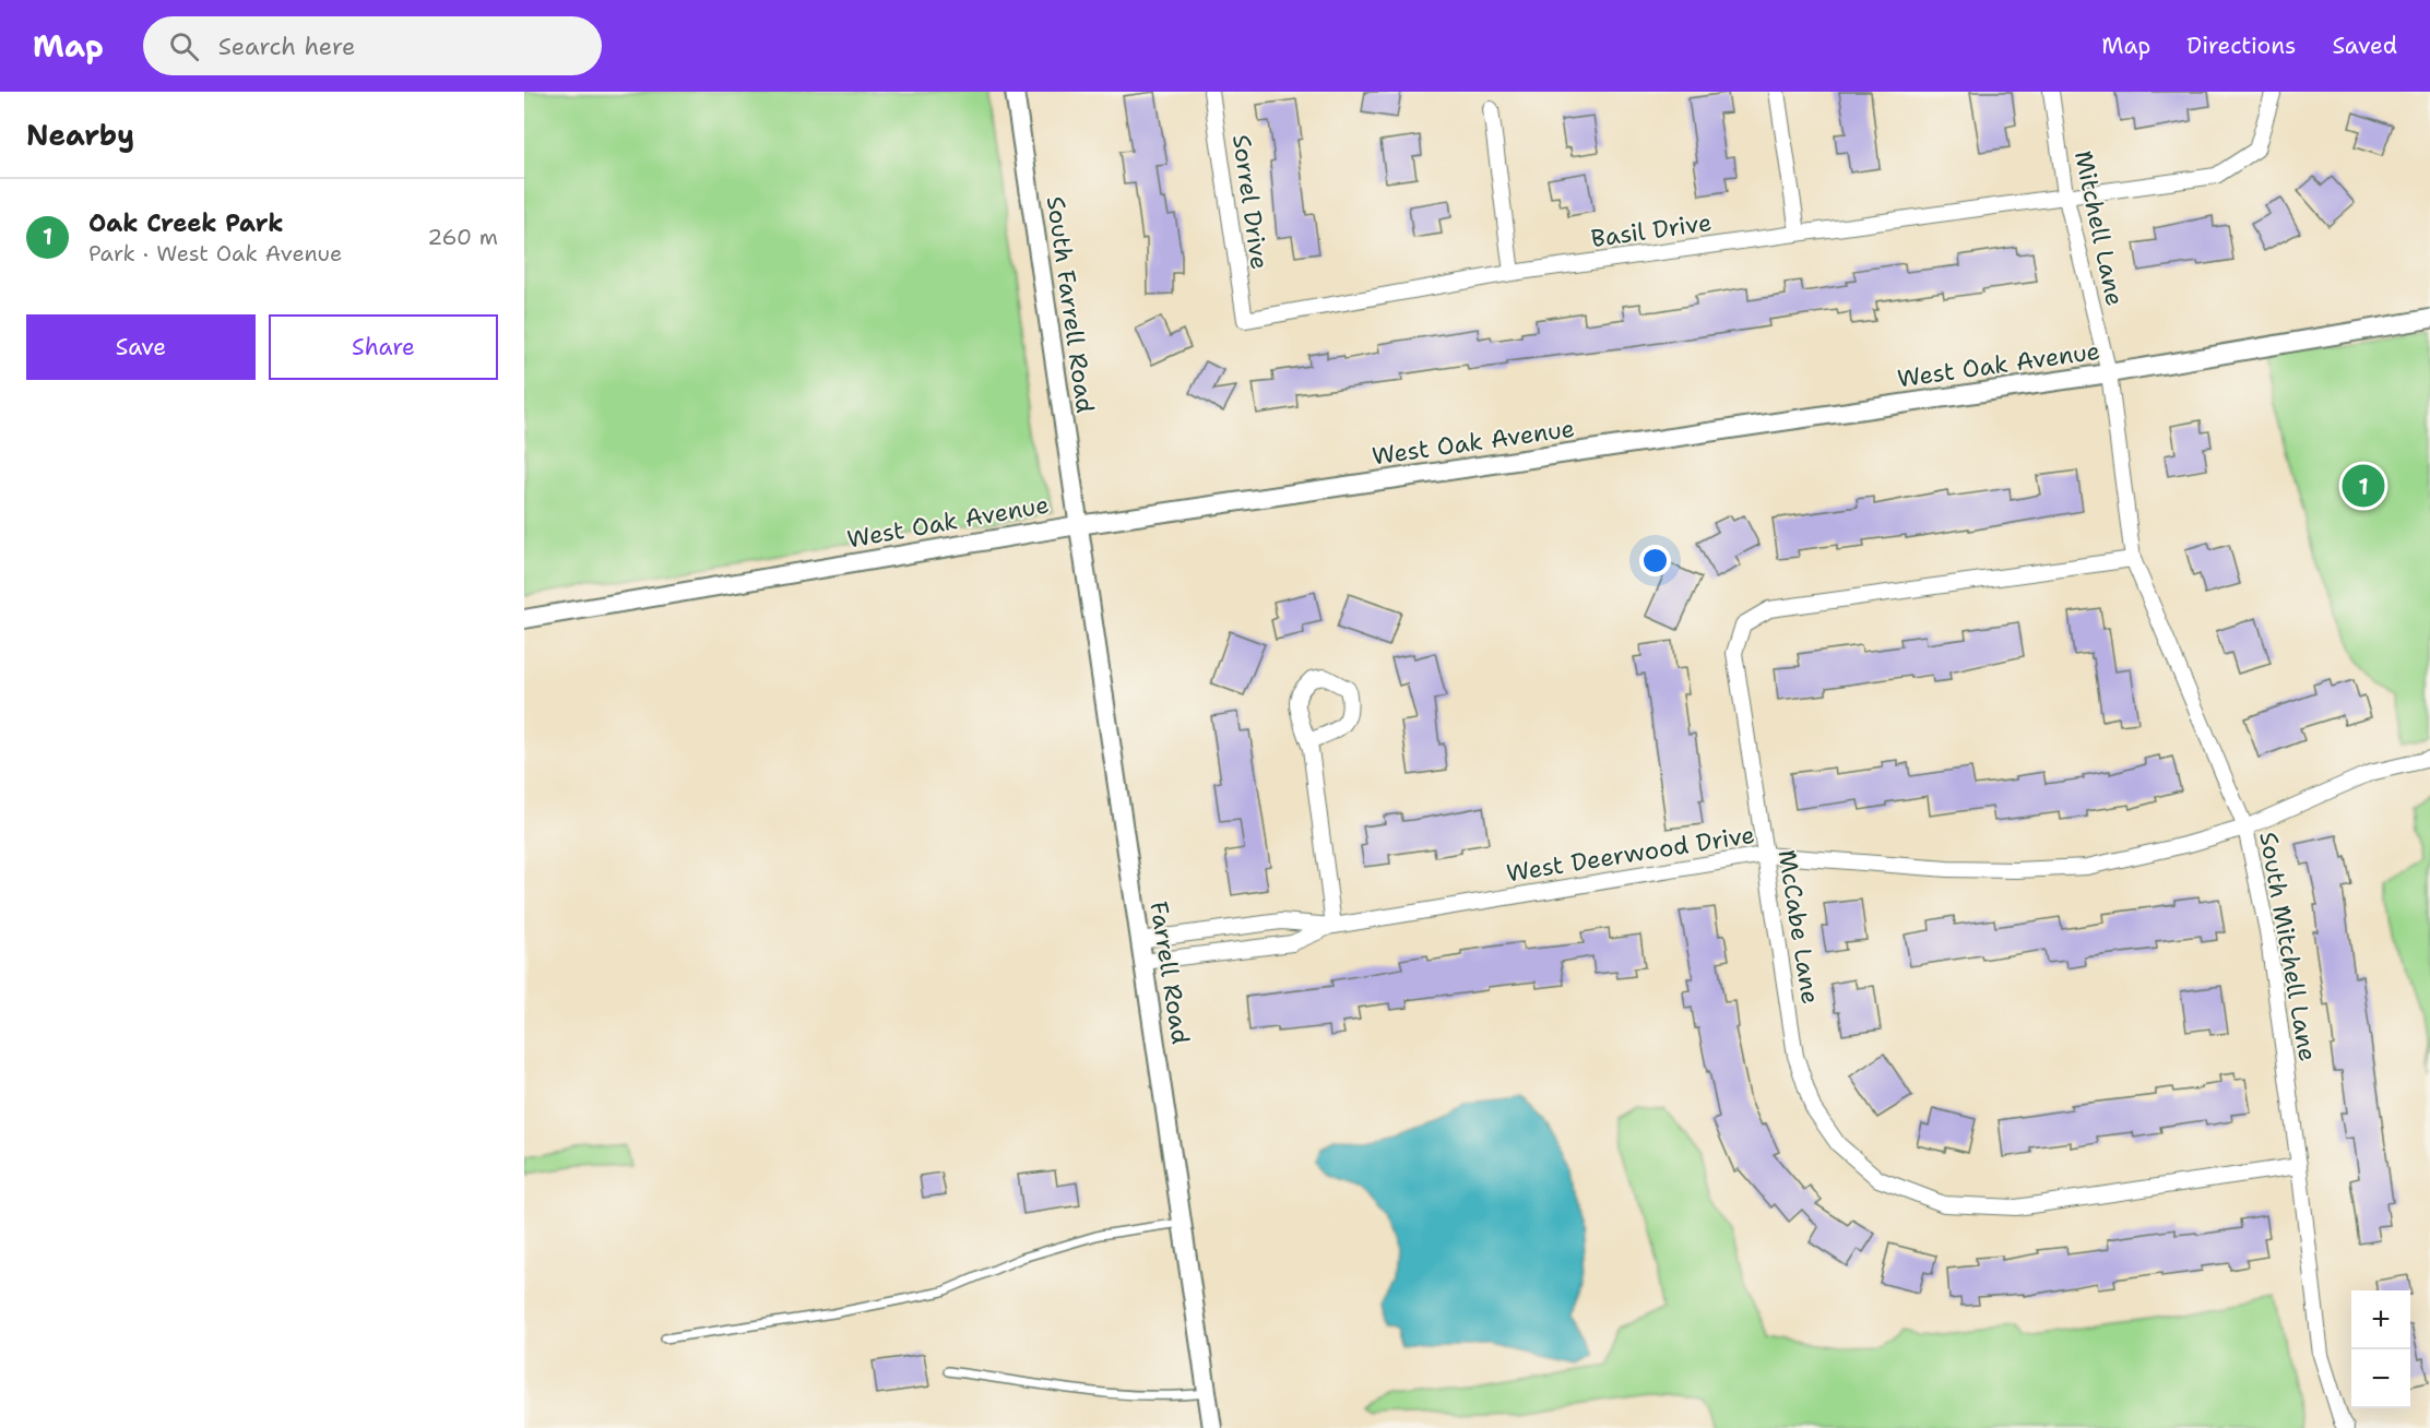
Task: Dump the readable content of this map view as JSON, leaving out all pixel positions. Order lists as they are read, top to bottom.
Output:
{
  "streets": {
    "street": [
      "Sorrel Drive",
      "Mitchell Lane",
      "Basil Drive",
      "South Farrell Road",
      "West Oak Avenue",
      "West Deerwood Drive",
      "McCabe Lane",
      "South Mitchell Lane",
      "Farrell Road"
    ]
  },
  "crossings": [
    ["Sorrel Drive", "Basil Drive"],
    ["Mitchell Lane", "Basil Drive"],
    ["Mitchell Lane", "West Oak Avenue"],
    ["Mitchell Lane", "South Mitchell Lane"],
    ["South Farrell Road", "West Oak Avenue"],
    ["South Farrell Road", "Farrell Road"],
    ["West Oak Avenue", "South Mitchell Lane"],
    ["West Oak Avenue", "Farrell Road"],
    ["West Deerwood Drive", "McCabe Lane"],
    ["West Deerwood Drive", "South Mitchell Lane"],
    ["West Deerwood Drive", "Farrell Road"],
    ["McCabe Lane", "South Mitchell Lane"]
  ],
  "page": {
    "header": "Map",
    "search": "Search here",
    "nav": ["Map", "Directions", "Saved"],
    "heading": "Nearby",
    "list": [
      {
        "mark": "1",
        "name": "Oak Creek Park",
        "note": "Park · West Oak Avenue",
        "value": "260 m"
      }
    ],
    "buttons": ["Save", "Share"],
    "pins": "1",
    "map_buttons": ["+", "−"]
  }
}
